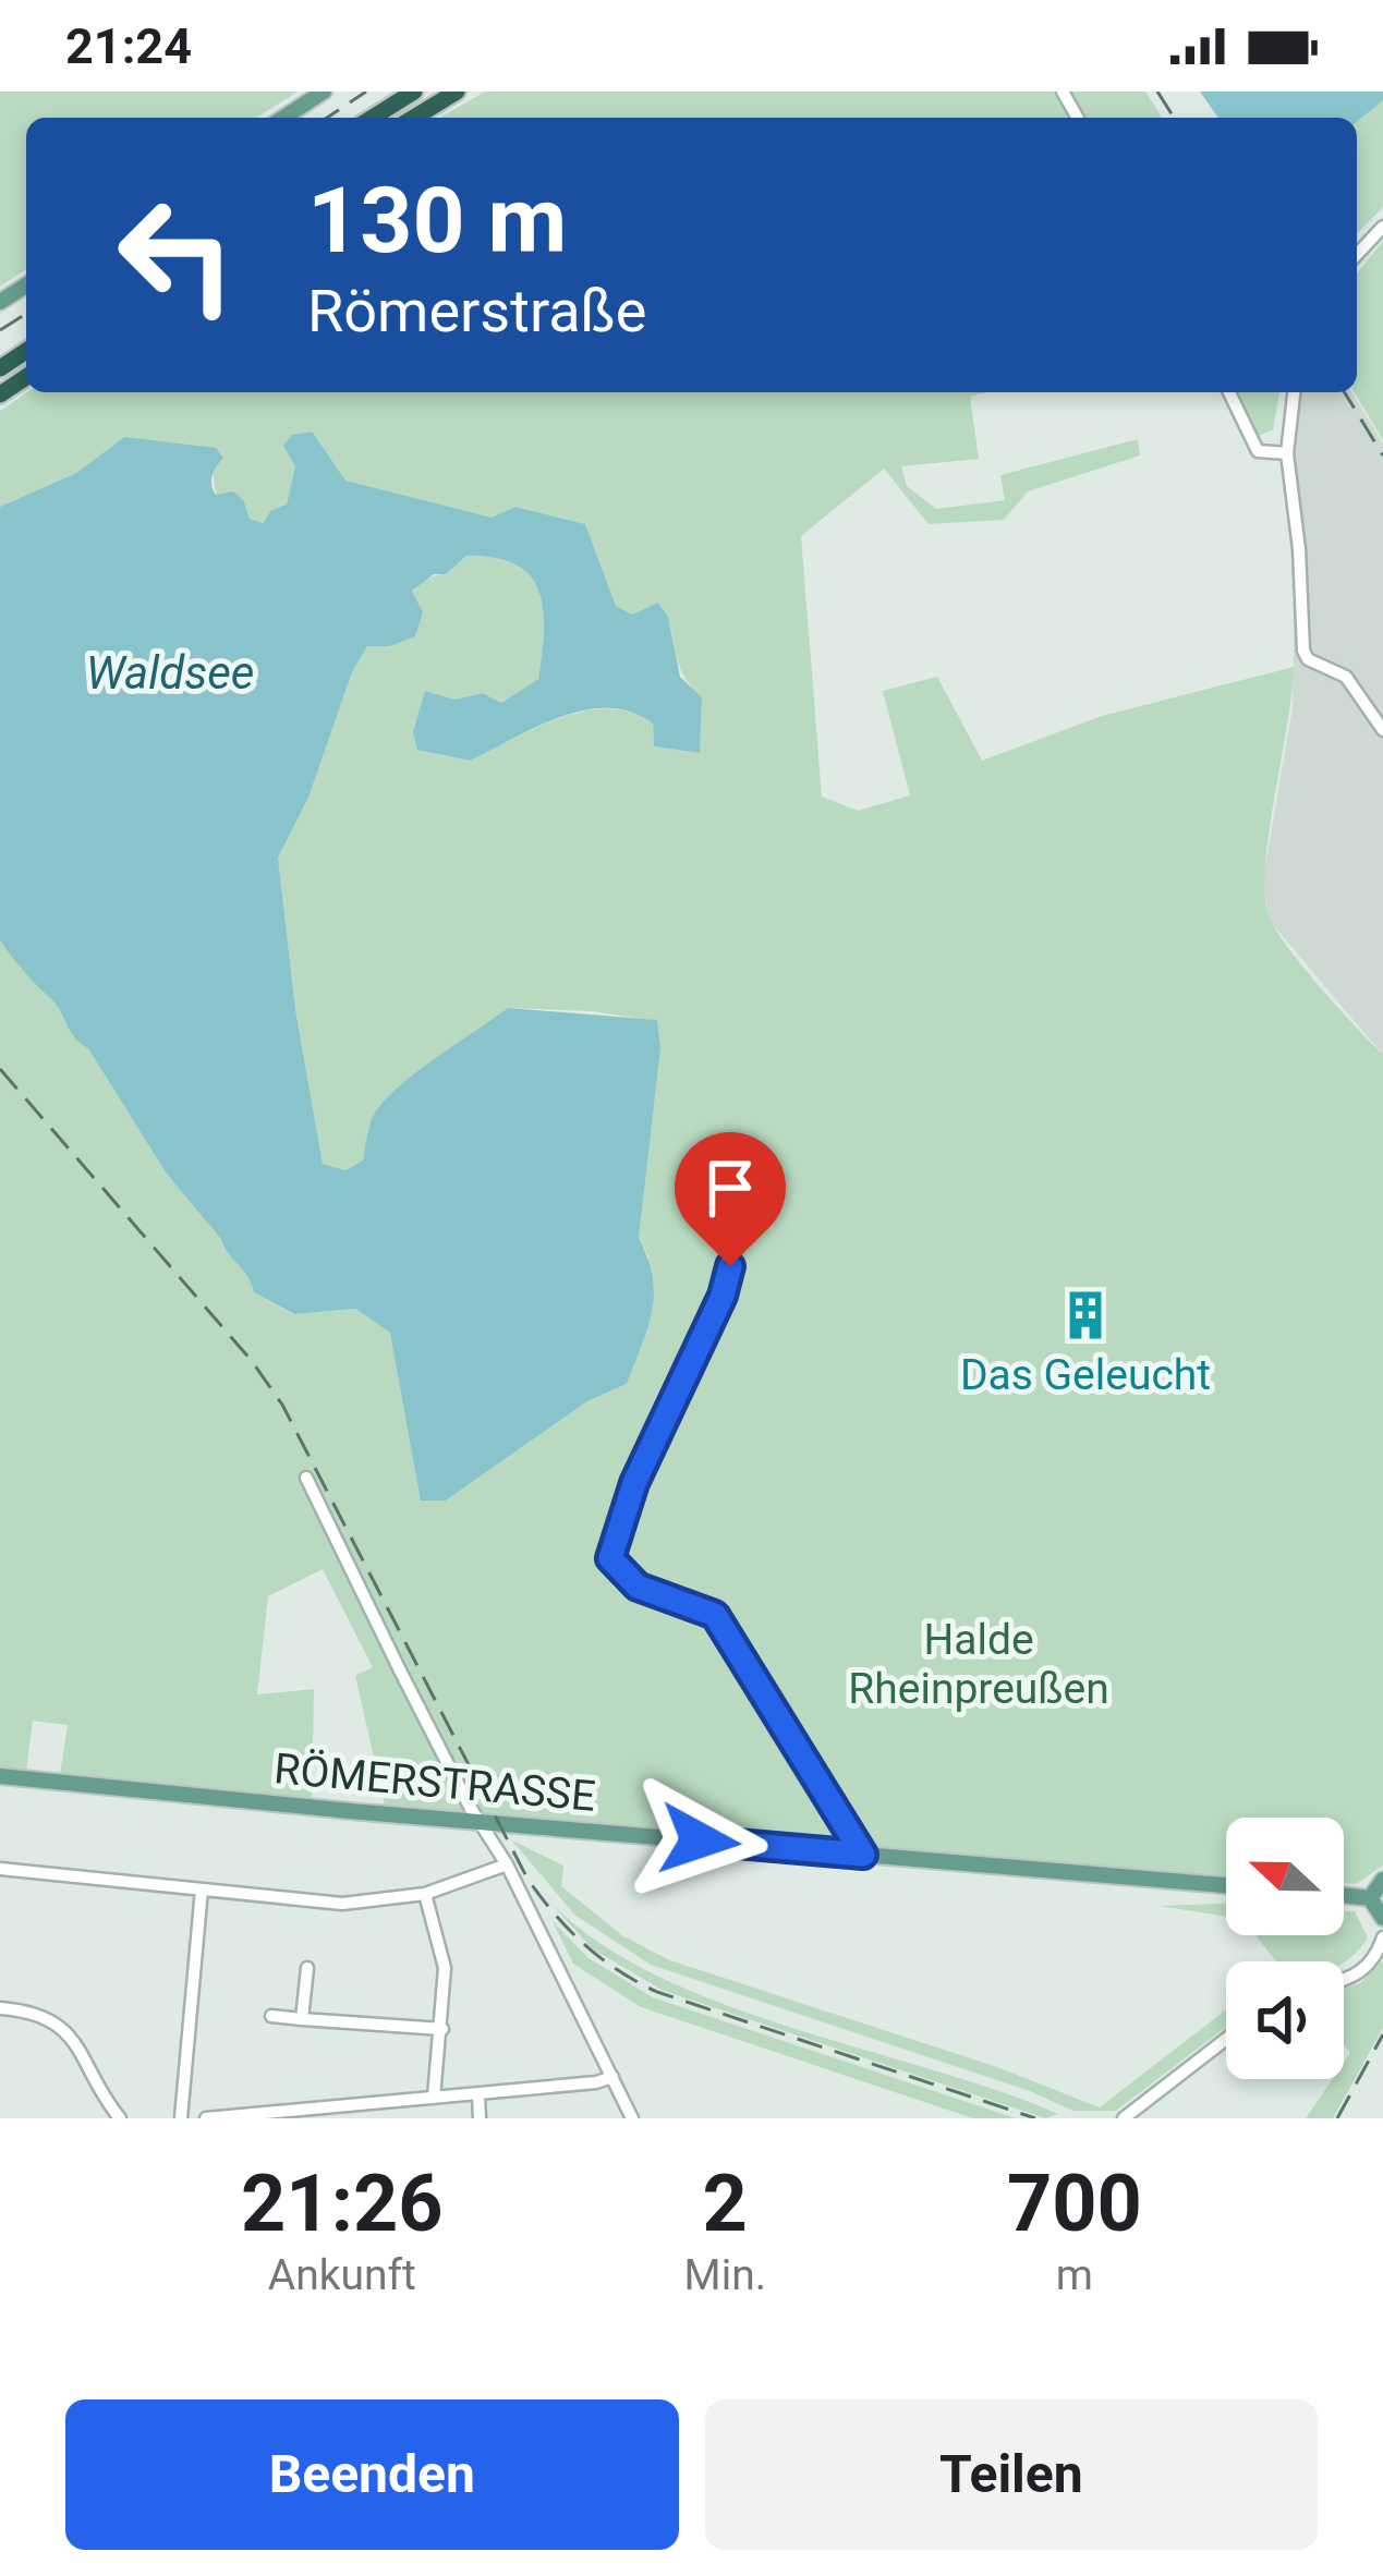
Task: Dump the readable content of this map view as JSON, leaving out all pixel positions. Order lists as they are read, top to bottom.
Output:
{
  "streets": {
    "main road": ["RÖMERSTRASSE"]
  },
  "water": ["Waldsee"],
  "parks": ["Halde Rheinpreußen"],
  "places": {
    "building": ["Das Geleucht"]
  },
  "north": "left",
  "page": {
    "status": "21:24",
    "turn": ["130 m", "Römerstraße"],
    "eta": [
      "21:26",
      "Ankunft",
      "2",
      "Min.",
      "700",
      "m"
    ],
    "buttons": ["Beenden", "Teilen"]
  }
}
